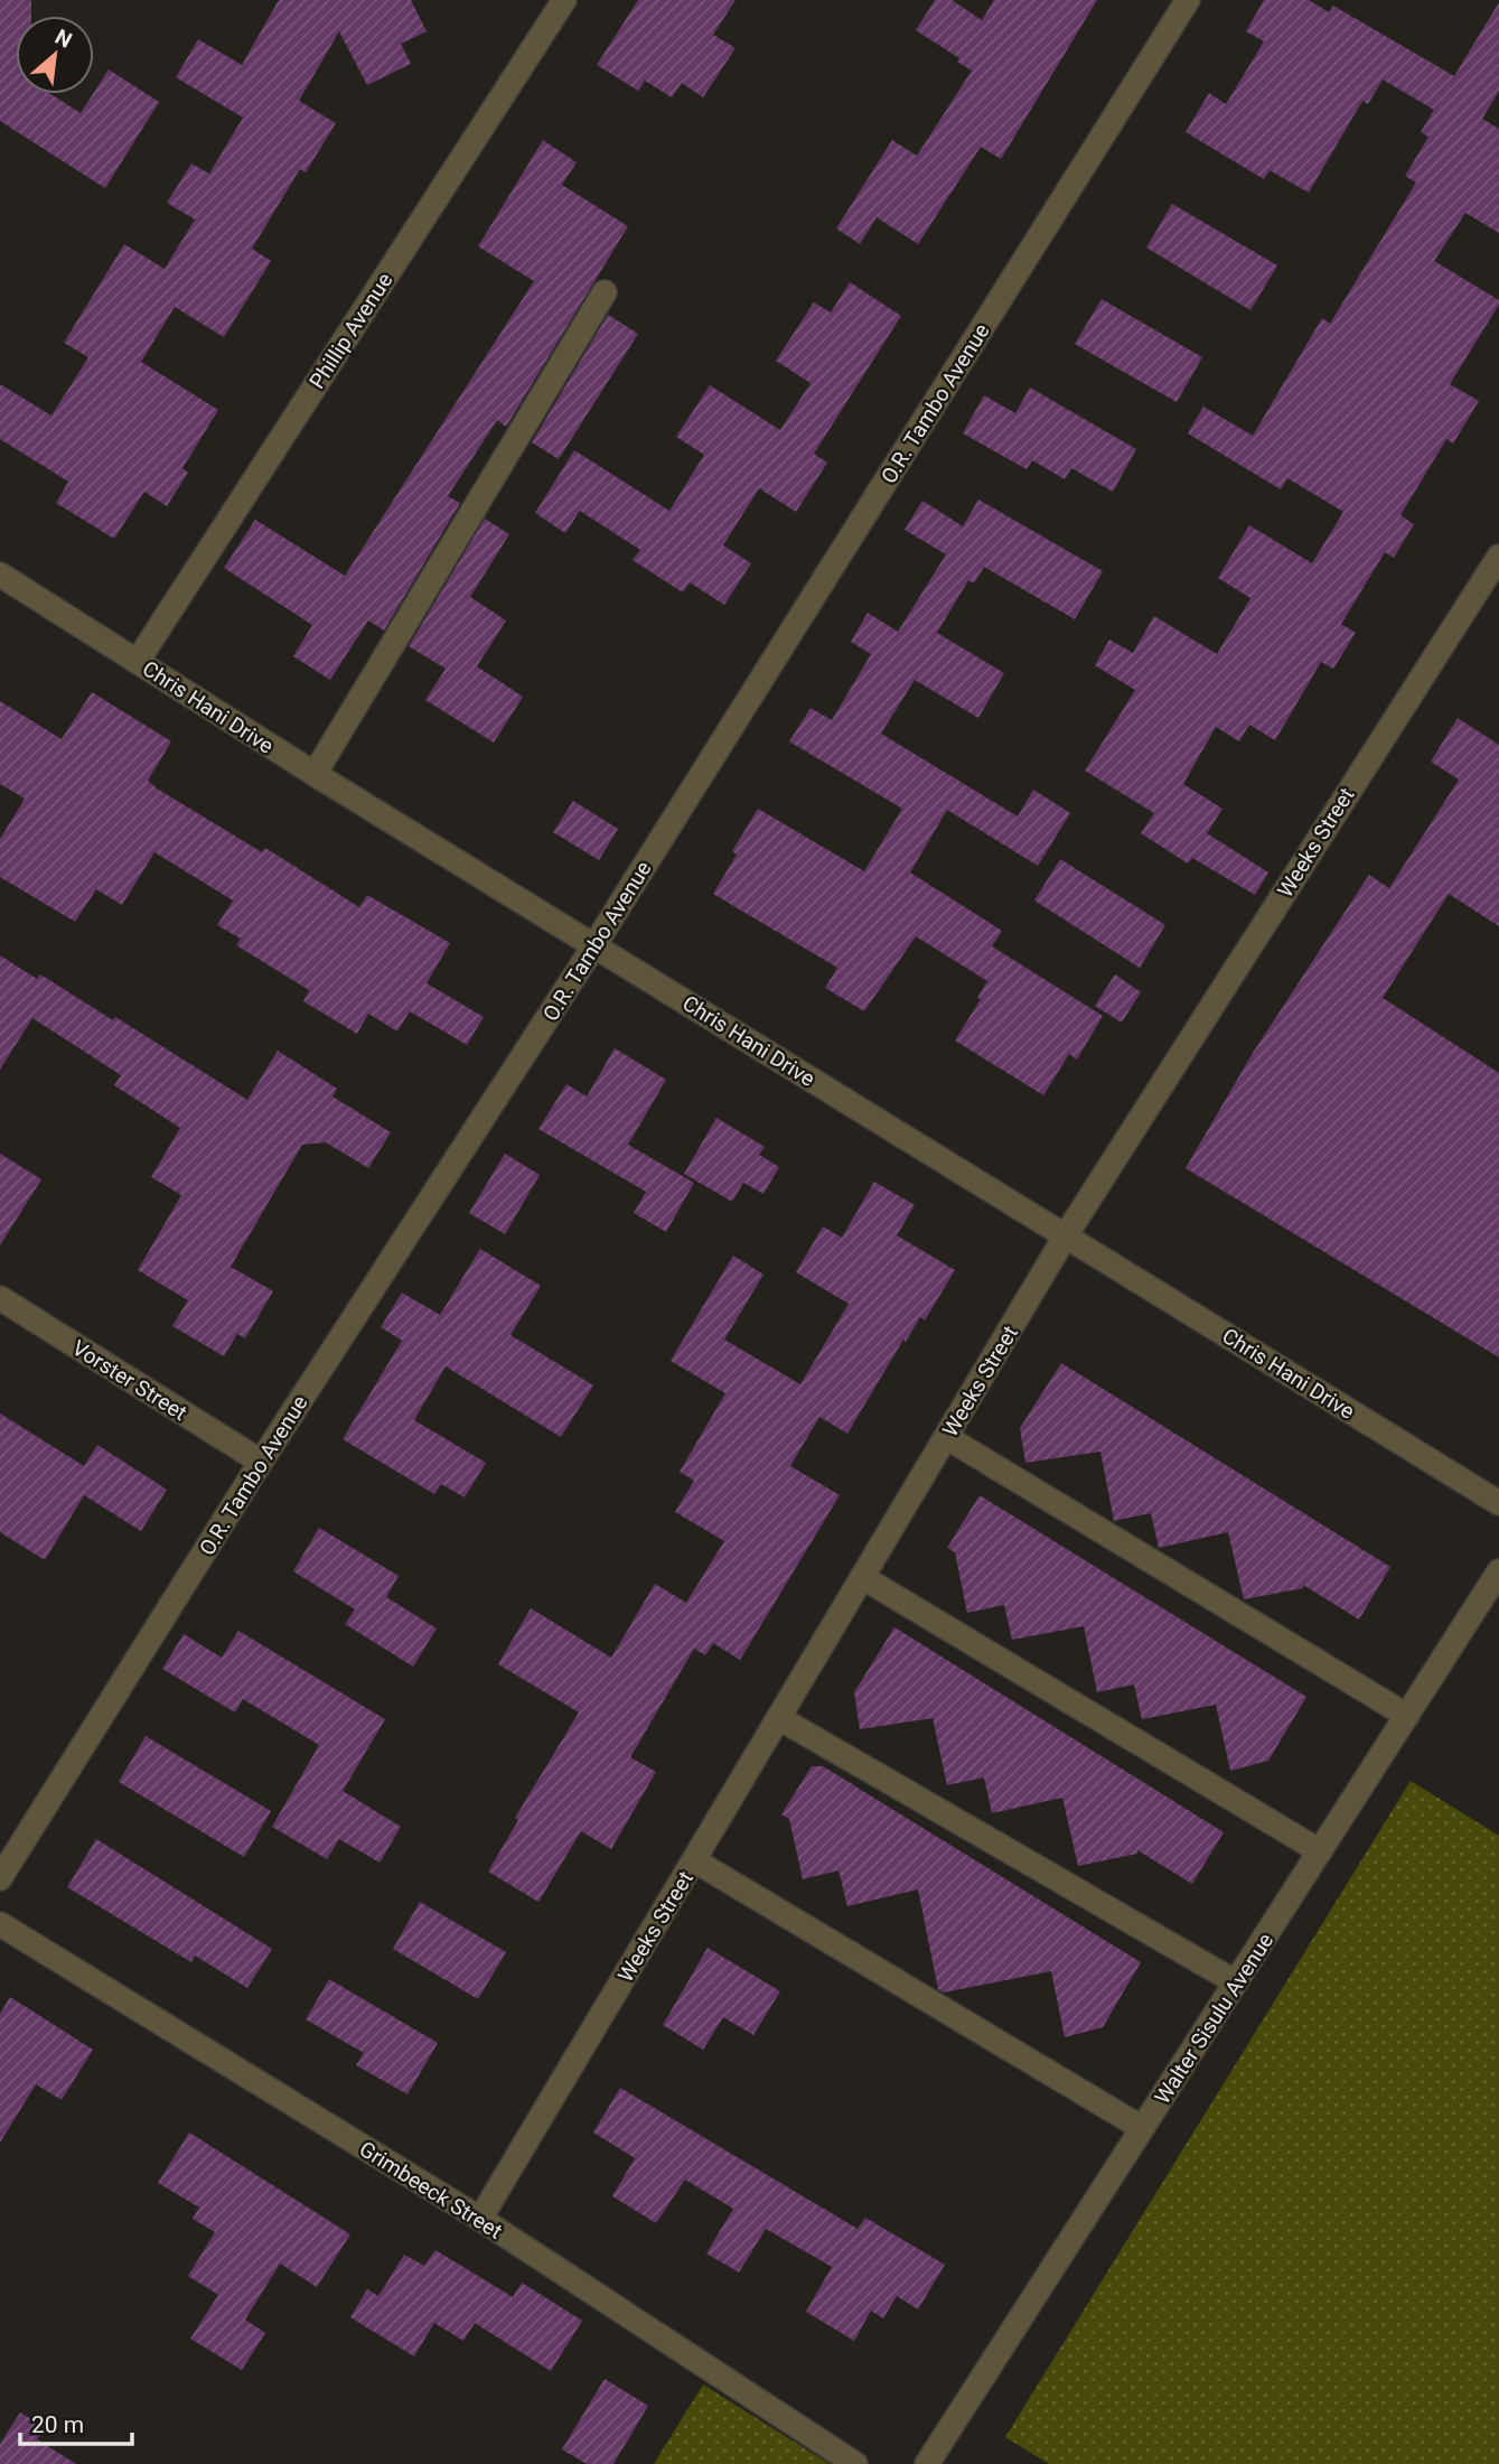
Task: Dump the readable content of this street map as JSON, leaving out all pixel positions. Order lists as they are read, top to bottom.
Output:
{
  "streets": {
    "street": [
      "Phillip Avenue",
      "O.R. Tambo Avenue",
      "Chris Hani Drive",
      "Weeks Street",
      "Vorster Street",
      "Walter Sisulu Avenue",
      "Grimbeeck Street"
    ]
  },
  "crossings": [
    ["Phillip Avenue", "Chris Hani Drive"],
    ["O.R. Tambo Avenue", "Chris Hani Drive"],
    ["O.R. Tambo Avenue", "Vorster Street"],
    ["Chris Hani Drive", "Weeks Street"],
    ["Weeks Street", "Grimbeeck Street"]
  ],
  "scale_bar": "20 m",
  "north": "top right"
}
